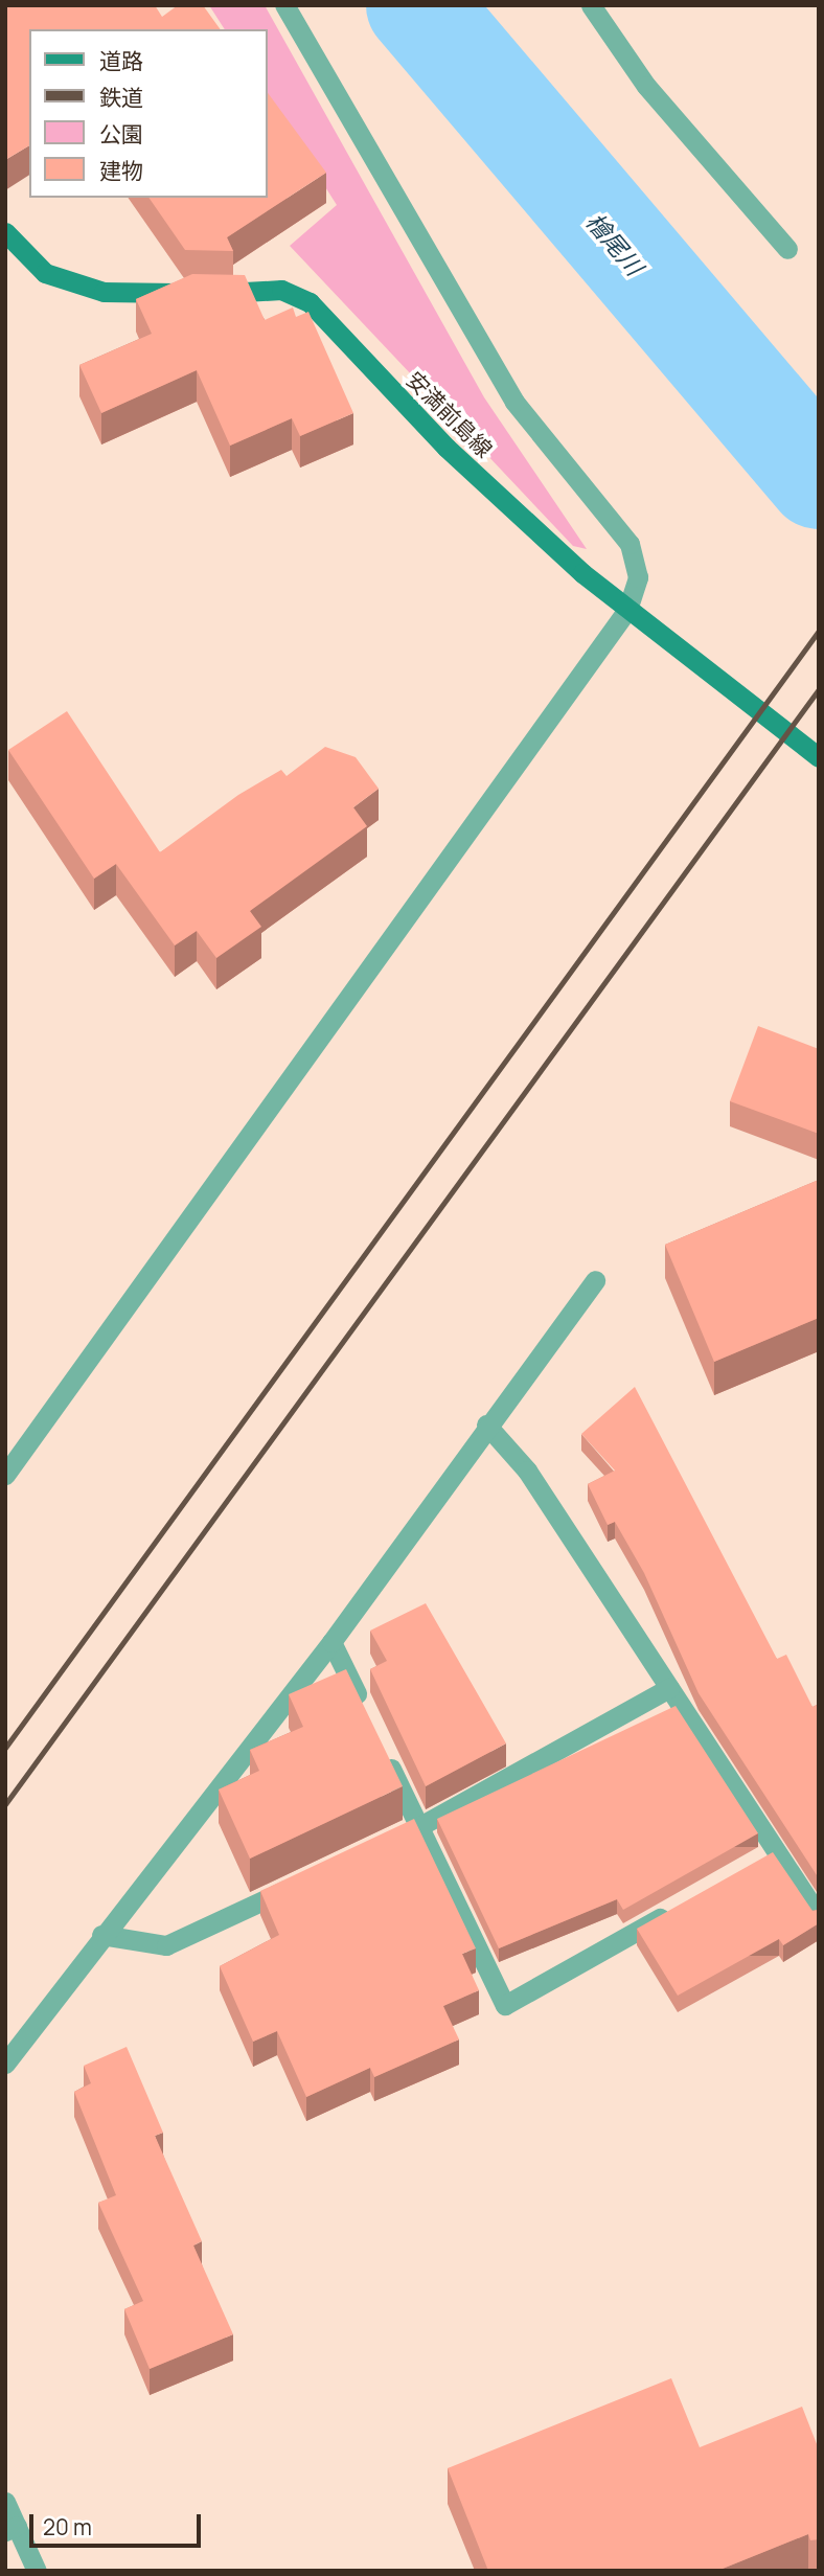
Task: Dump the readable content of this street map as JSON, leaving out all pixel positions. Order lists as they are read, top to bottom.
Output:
{
  "streets": {
    "main road": ["安満前島線"]
  },
  "water": ["檜尾川"],
  "legend": [
    "道路",
    "鉄道",
    "公園",
    "建物"
  ],
  "scale_bar": "20 m"
}
